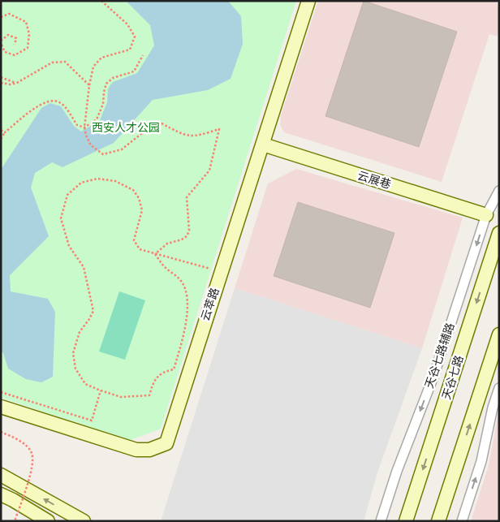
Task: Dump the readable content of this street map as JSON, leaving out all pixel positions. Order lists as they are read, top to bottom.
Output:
{
  "streets": {
    "street": [
      "云展巷",
      "云萃路",
      "天谷七路辅路",
      "天谷七路"
    ]
  },
  "crossings": [
    ["云展巷", "云萃路"],
    ["云展巷", "天谷七路辅路"]
  ],
  "parks": ["西安人才公园"]
}
